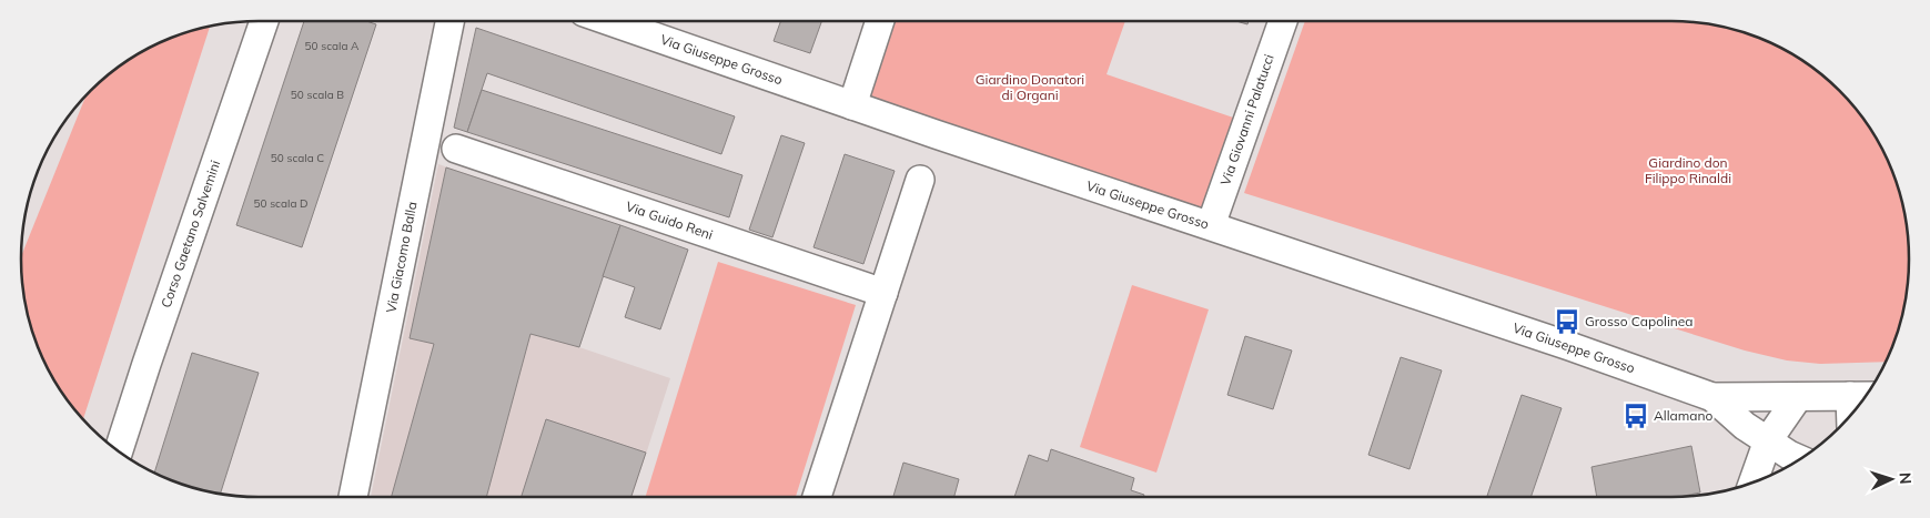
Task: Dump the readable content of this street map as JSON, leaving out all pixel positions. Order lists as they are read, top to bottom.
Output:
{
  "streets": {
    "street": [
      "Via Giuseppe Grosso",
      "Via Giovanni Palatucci",
      "Via Guido Reni",
      "Corso Gaetano Salvemini",
      "Via Giacomo Balla"
    ]
  },
  "crossings": [
    ["Via Giuseppe Grosso", "Via Giovanni Palatucci"]
  ],
  "parks": ["Giardino Donatori di Organi", "Giardino don Filippo Rinaldi"],
  "places": {
    "bus stop": ["Grosso Capolinea", "Allamano"]
  },
  "house_numbers": [
    "50 scala A",
    "50 scala B",
    "50 scala C",
    "50 scala D"
  ],
  "north": "right"
}
